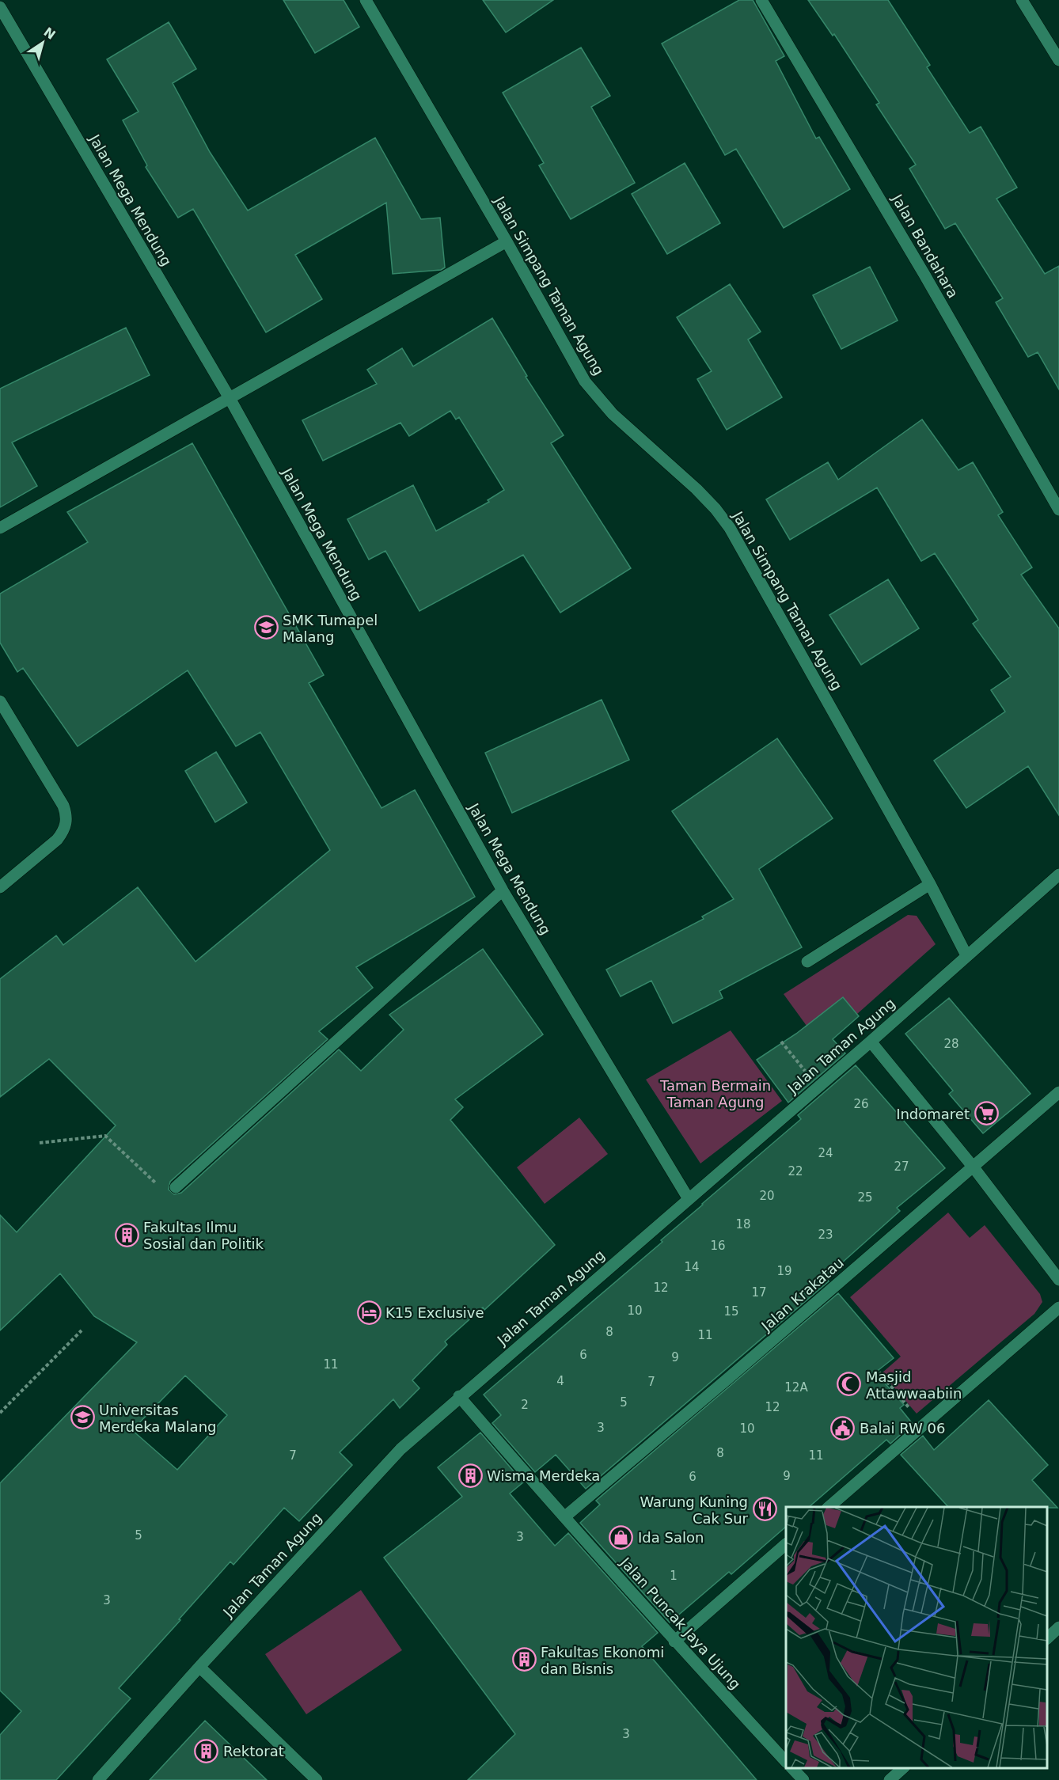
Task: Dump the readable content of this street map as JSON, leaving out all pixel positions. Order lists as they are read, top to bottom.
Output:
{
  "streets": {
    "street": [
      "Jalan Mega Mendung",
      "Jalan Bandahara",
      "Jalan Simpang Taman Agung",
      "Jalan Taman Agung",
      "Jalan Krakatau",
      "Jalan Puncak Jaya Ujung"
    ]
  },
  "crossings": [
    ["Jalan Mega Mendung", "Jalan Taman Agung"],
    ["Jalan Simpang Taman Agung", "Jalan Taman Agung"],
    ["Jalan Taman Agung", "Jalan Puncak Jaya Ujung"],
    ["Jalan Krakatau", "Jalan Puncak Jaya Ujung"]
  ],
  "parks": ["Taman Bermain Taman Agung"],
  "places": {
    "school or university": ["SMK Tumapel Malang", "Universitas Merdeka Malang"],
    "supermarket": ["Indomaret"],
    "building": [
      "Fakultas Ilmu Sosial dan Politik",
      "Wisma Merdeka",
      "Fakultas Ekonomi dan Bisnis",
      "Rektorat"
    ],
    "hotel": ["K15 Exclusive"],
    "mosque": ["Masjid Attawwaabiin"],
    "public building": ["Balai RW 06"],
    "restaurant": ["Warung Kuning Cak Sur"],
    "shop": ["Ida Salon"]
  },
  "house_numbers": [
    "28",
    "26",
    "24",
    "27",
    "22",
    "20",
    "25",
    "18",
    "23",
    "16",
    "14",
    "19",
    "12",
    "17",
    "10",
    "15",
    "8",
    "11",
    "6",
    "9",
    "11",
    "4",
    "7",
    "12A",
    "5",
    "2",
    "12",
    "3",
    "10",
    "8",
    "7",
    "11",
    "9",
    "6",
    "5",
    "3",
    "1",
    "3",
    "3"
  ],
  "north": "top right"
}
